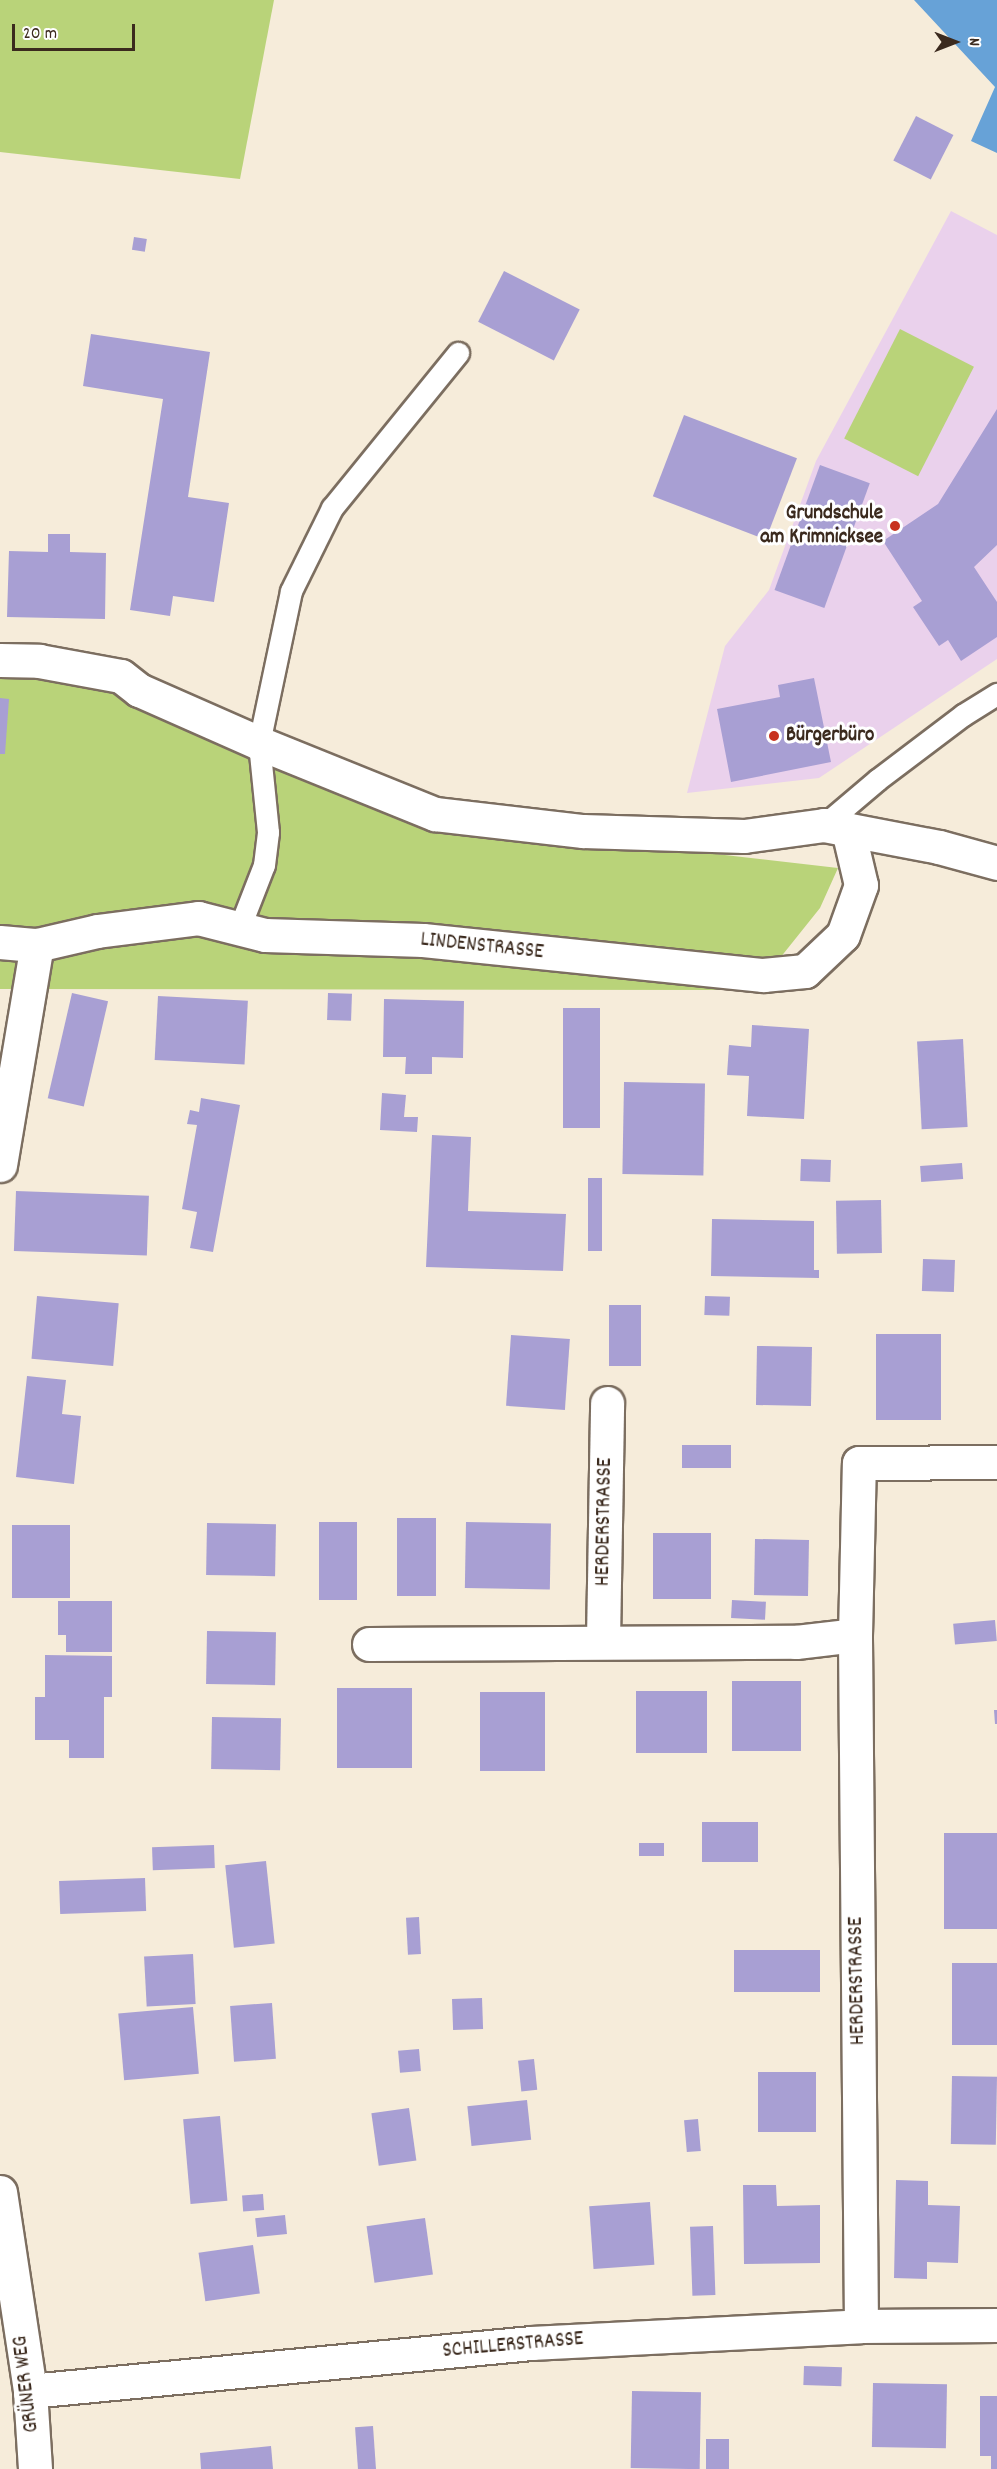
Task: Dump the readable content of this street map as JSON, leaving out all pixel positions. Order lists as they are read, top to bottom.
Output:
{
  "streets": {
    "street": [
      "LINDENSTRASSE",
      "HERDERSTRASSE",
      "SCHILLERSTRASSE",
      "GRÜNER WEG"
    ]
  },
  "crossings": [
    ["HERDERSTRASSE", "SCHILLERSTRASSE"],
    ["SCHILLERSTRASSE", "GRÜNER WEG"]
  ],
  "places": ["Grundschule am Krimnicksee", "Bürgerbüro"],
  "scale_bar": "20 m",
  "north": "right"
}
